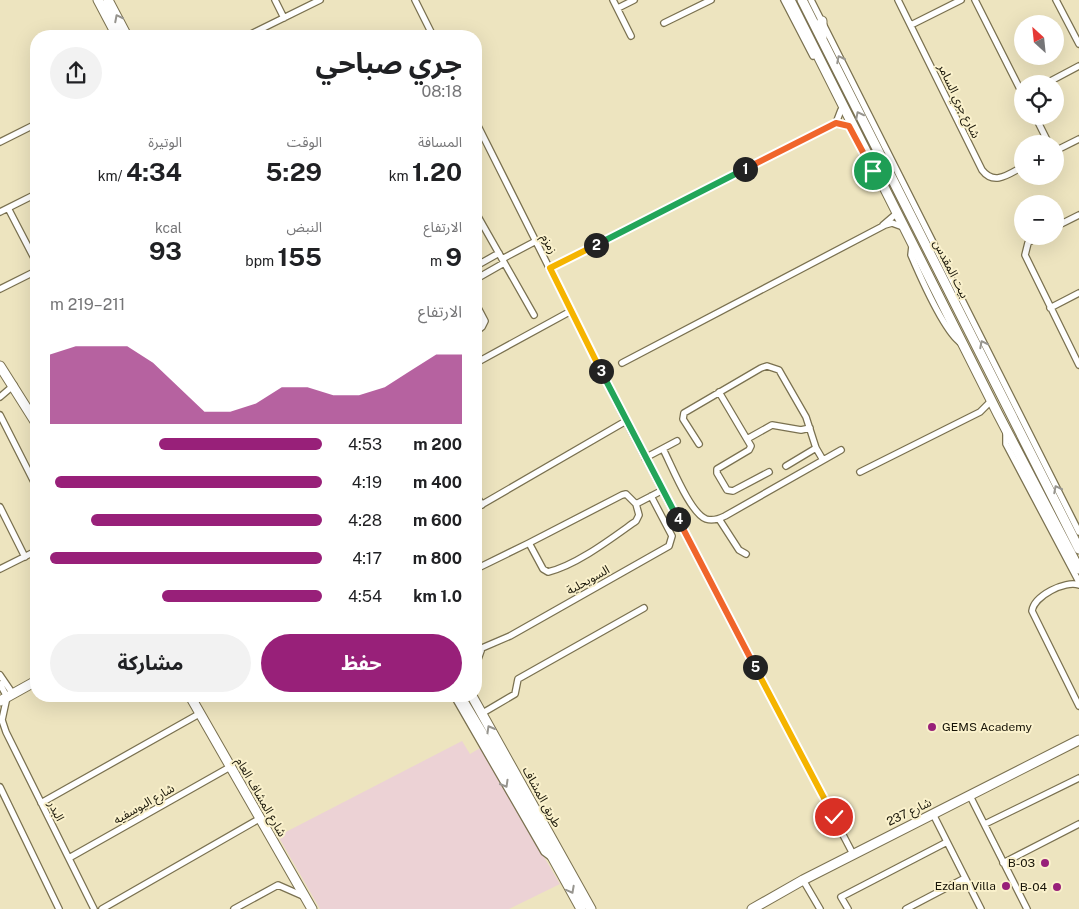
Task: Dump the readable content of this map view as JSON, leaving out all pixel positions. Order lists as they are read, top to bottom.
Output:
{
  "streets": {
    "street": [
      "شارع جري السامر",
      "زمزم",
      "بيت المقدس",
      "السويحلية",
      "شارع المشاف العام",
      "طريق المشاف",
      "شارع اليوسفيه",
      "البدر",
      "شارع 237"
    ]
  },
  "crossings": [
    ["زمزم", "شارع 237"],
    ["شارع المشاف العام", "شارع اليوسفيه"],
    ["شارع اليوسفيه", "البدر"]
  ],
  "places": [
    "GEMS Academy",
    "B-03",
    "Ezdan Villa",
    "B-04"
  ],
  "north": "top left",
  "page": {
    "map_buttons": ["+", "−"],
    "heading": ["جري صباحي", "08:18"],
    "stats": [
      ["المسافة", "1.20 km"],
      ["الوقت", "5:29"],
      ["الوتيرة", "4:34 /km"],
      ["الارتفاع", "9 m"],
      ["النبض", "155 bpm"],
      ["kcal", "93"]
    ],
    "pins": [
      "1",
      "2",
      "3",
      "4",
      "5"
    ],
    "chart": ["الارتفاع", "211–219 m"],
    "list": [
      {
        "name": "200 m",
        "note": "4:53"
      },
      {
        "name": "400 m",
        "note": "4:19"
      },
      {
        "name": "600 m",
        "note": "4:28"
      },
      {
        "name": "800 m",
        "note": "4:17"
      },
      {
        "name": "1.0 km",
        "note": "4:54"
      }
    ],
    "buttons": ["حفظ", "مشاركة"]
  }
}
